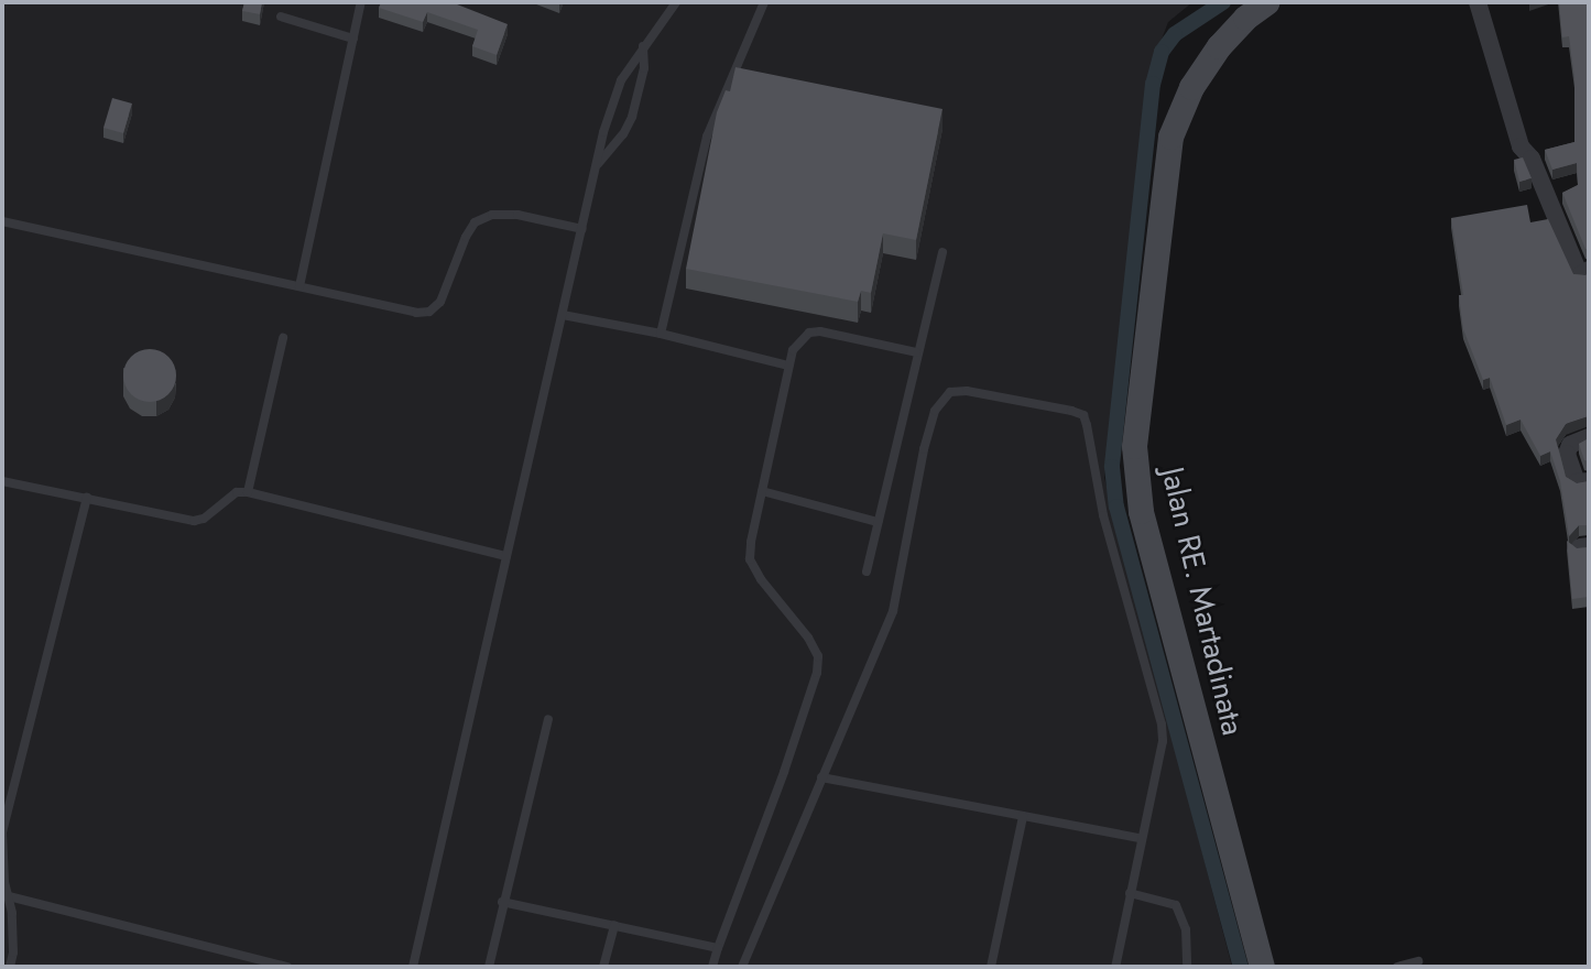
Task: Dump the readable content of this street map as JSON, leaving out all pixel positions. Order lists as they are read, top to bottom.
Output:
{
  "streets": {
    "main road": ["Jalan RE. Martadinata"]
  }
}
